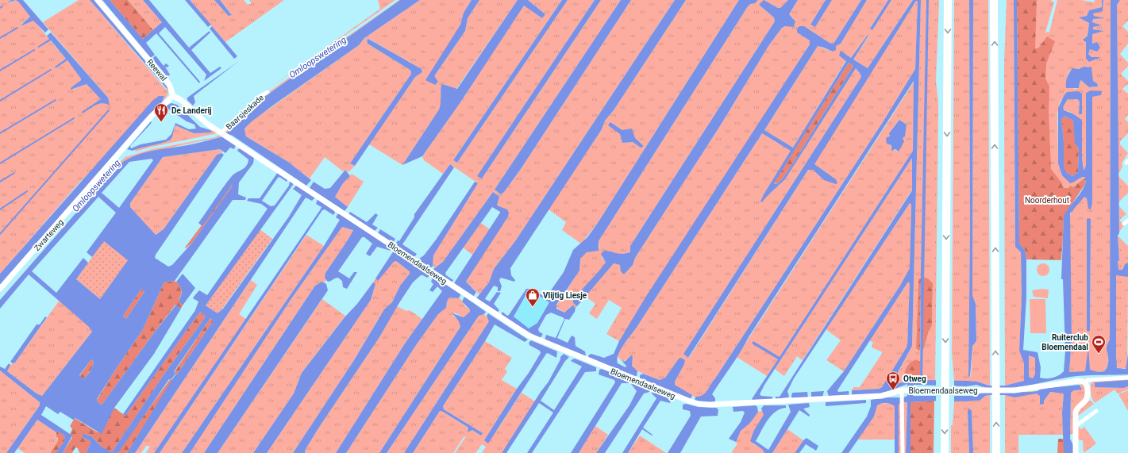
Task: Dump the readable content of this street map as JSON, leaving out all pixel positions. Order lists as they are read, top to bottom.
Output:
{
  "streets": {
    "street": [
      "Reewal",
      "Baarsjeskade",
      "Zwarteweg",
      "Bloemendaalseweg"
    ]
  },
  "crossings": [
    ["Reewal", "Baarsjeskade"],
    ["Reewal", "Zwarteweg"],
    ["Reewal", "Bloemendaalseweg"],
    ["Baarsjeskade", "Bloemendaalseweg"]
  ],
  "water": ["Omloopswetering"],
  "parks": ["Noorderhout"],
  "places": {
    "restaurant": ["De Landerij"],
    "shop": ["Vlijtig Liesje"],
    "sports": ["Ruiterclub Bloemendaal"],
    "bus stop": ["Otweg"]
  }
}
